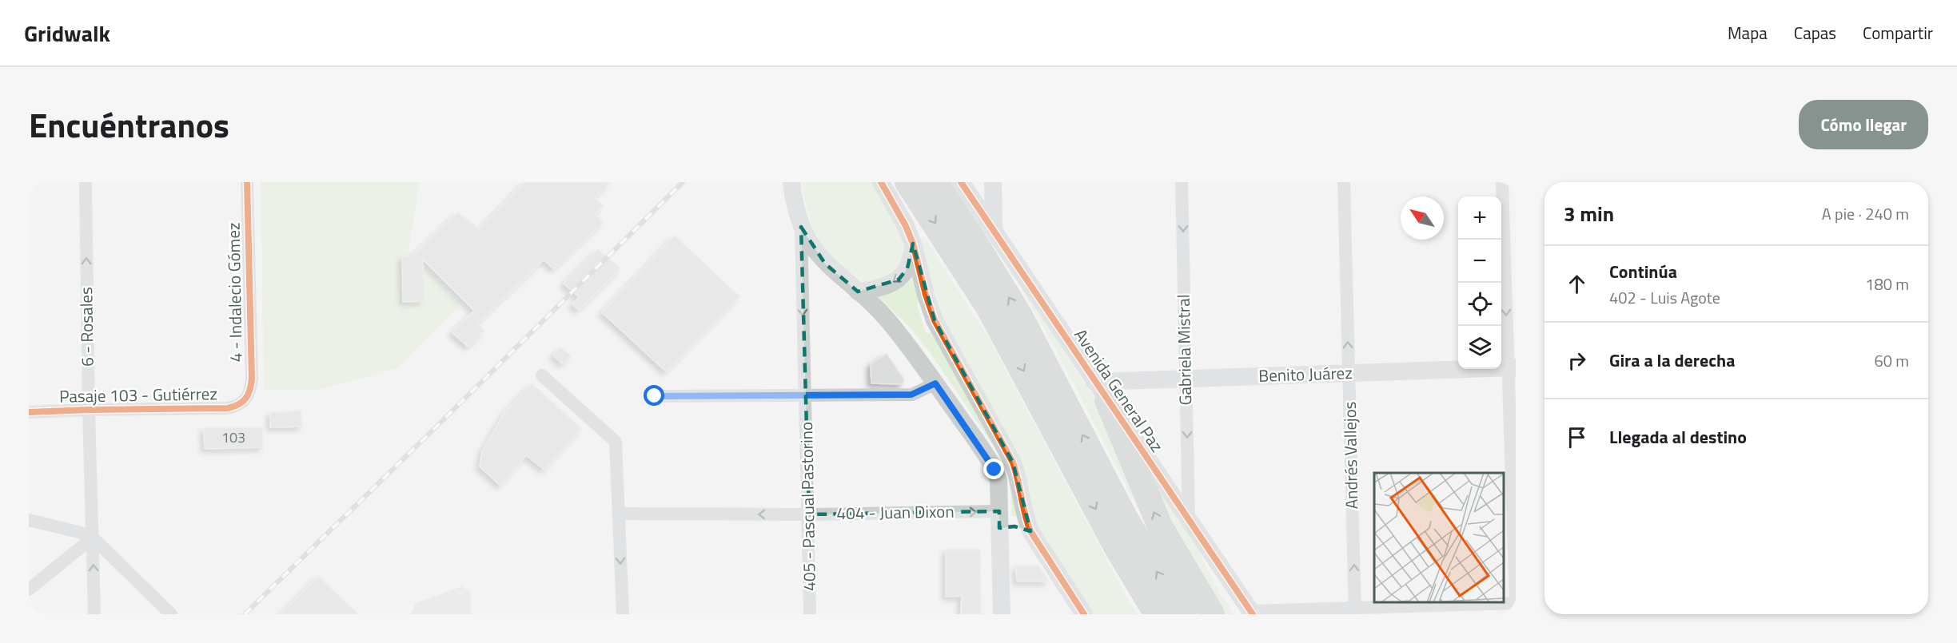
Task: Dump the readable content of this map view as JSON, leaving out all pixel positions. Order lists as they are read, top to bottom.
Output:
{
  "streets": {
    "street": [
      "4 - Indalecio Gómez",
      "6 - Rosales",
      "Gabriela Mistral",
      "Benito Juárez",
      "Avenida General Paz",
      "Pasaje 103 - Gutiérrez",
      "Andrés Vallejos",
      "405 - Pascual Pastorino",
      "404 - Juan Dixon"
    ]
  },
  "crossings": [
    ["4 - Indalecio Gómez", "Pasaje 103 - Gutiérrez"],
    ["6 - Rosales", "Pasaje 103 - Gutiérrez"],
    ["Gabriela Mistral", "Benito Juárez"],
    ["Gabriela Mistral", "Avenida General Paz"],
    ["Benito Juárez", "Avenida General Paz"],
    ["Benito Juárez", "Andrés Vallejos"],
    ["405 - Pascual Pastorino", "404 - Juan Dixon"]
  ],
  "one_way": [
    "6 - Rosales",
    "Gabriela Mistral",
    "Andrés Vallejos",
    "405 - Pascual Pastorino"
  ],
  "house_numbers": ["103"],
  "north": "top left",
  "page": {
    "header": "Gridwalk",
    "nav": ["Mapa", "Capas", "Compartir"],
    "title": "Encuéntranos",
    "buttons": "Cómo llegar",
    "heading": ["3 min", "A pie · 240 m"],
    "map_buttons": ["+", "−"],
    "list": [
      ["Continúa", "402 - Luis Agote", "180 m"],
      ["Gira a la derecha", "60 m"],
      "Llegada al destino"
    ]
  }
}
